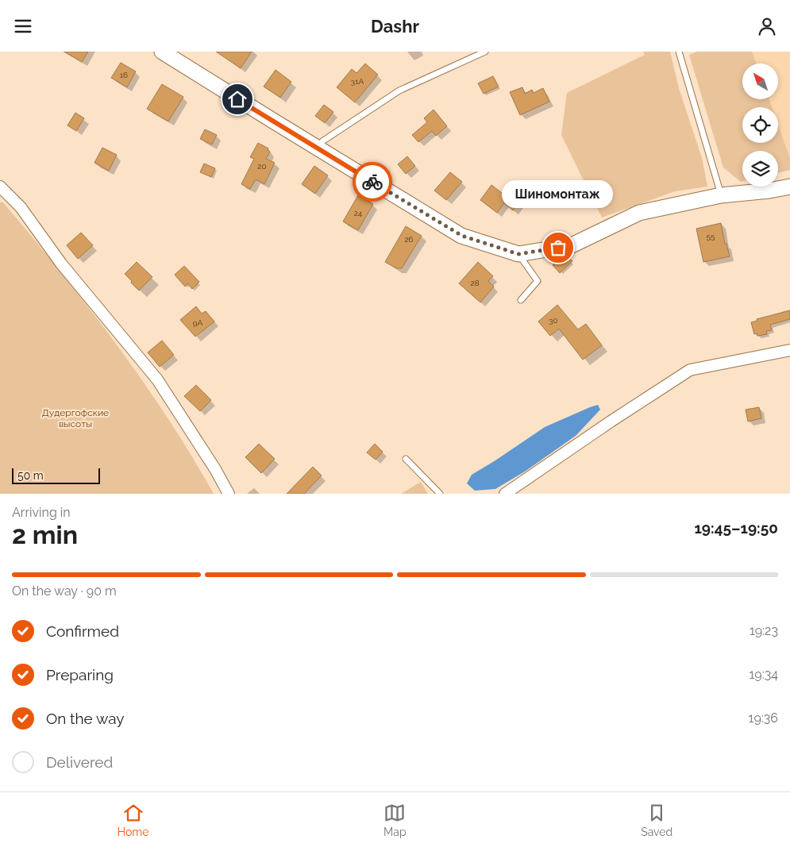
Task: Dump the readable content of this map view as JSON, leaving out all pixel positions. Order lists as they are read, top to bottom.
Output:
{
  "parks": ["Дудергофские высоты"],
  "places": ["Шиномонтаж"],
  "house_numbers": [
    "16",
    "31А",
    "20",
    "24",
    "55",
    "26",
    "28",
    "30",
    "9А"
  ],
  "scale_bar": "50 m",
  "north": "top left",
  "page": {
    "header": "Dashr",
    "bubble": "Шиномонтаж",
    "scale": "50 m",
    "heading": ["2 min", "Arriving in", "19:45–19:50"],
    "bar": "On the way · 90 m",
    "list": [
      ["Confirmed", "19:23"],
      ["Preparing", "19:34"],
      ["On the way", "19:36"],
      "Delivered"
    ],
    "tabs": ["Home", "Map", "Saved"]
  }
}
